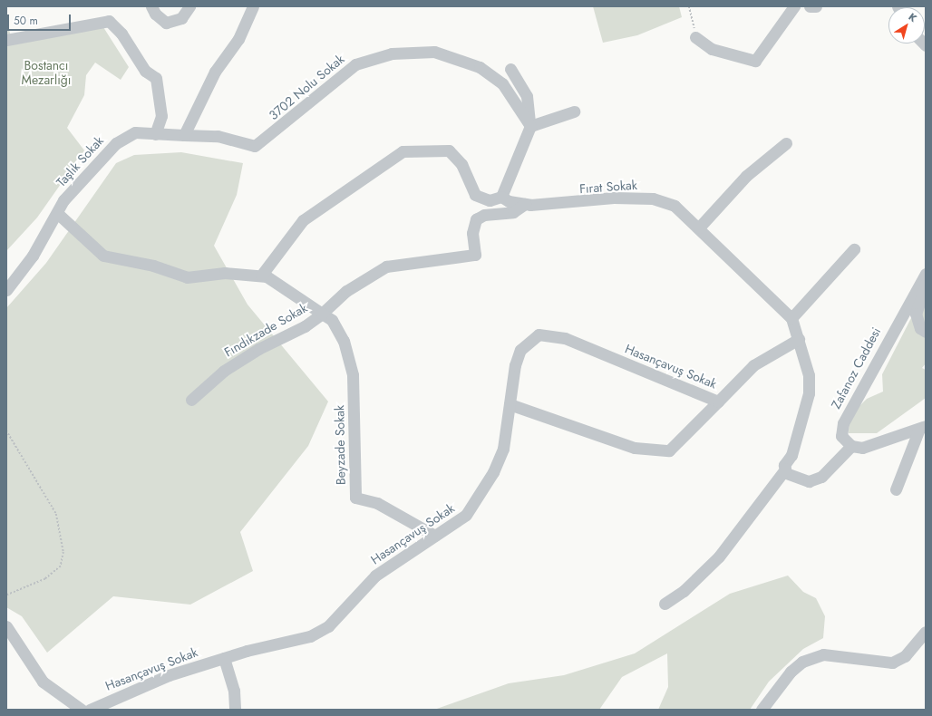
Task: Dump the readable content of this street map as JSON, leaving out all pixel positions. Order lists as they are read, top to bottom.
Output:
{
  "streets": {
    "street": [
      "3702 Nolu Sokak",
      "Taşlık Sokak",
      "Fırat Sokak",
      "Fındıkzade Sokak",
      "Hasançavuş Sokak",
      "Zafanoz Caddesi",
      "Beyzade Sokak"
    ]
  },
  "crossings": [
    ["3702 Nolu Sokak", "Taşlık Sokak"],
    ["Fırat Sokak", "Fındıkzade Sokak"],
    ["Fırat Sokak", "Hasançavuş Sokak"],
    ["Fındıkzade Sokak", "Beyzade Sokak"],
    ["Hasançavuş Sokak", "Beyzade Sokak"]
  ],
  "parks": ["Bostancı Mezarlığı"],
  "scale_bar": "50 m",
  "north": "top right"
}
